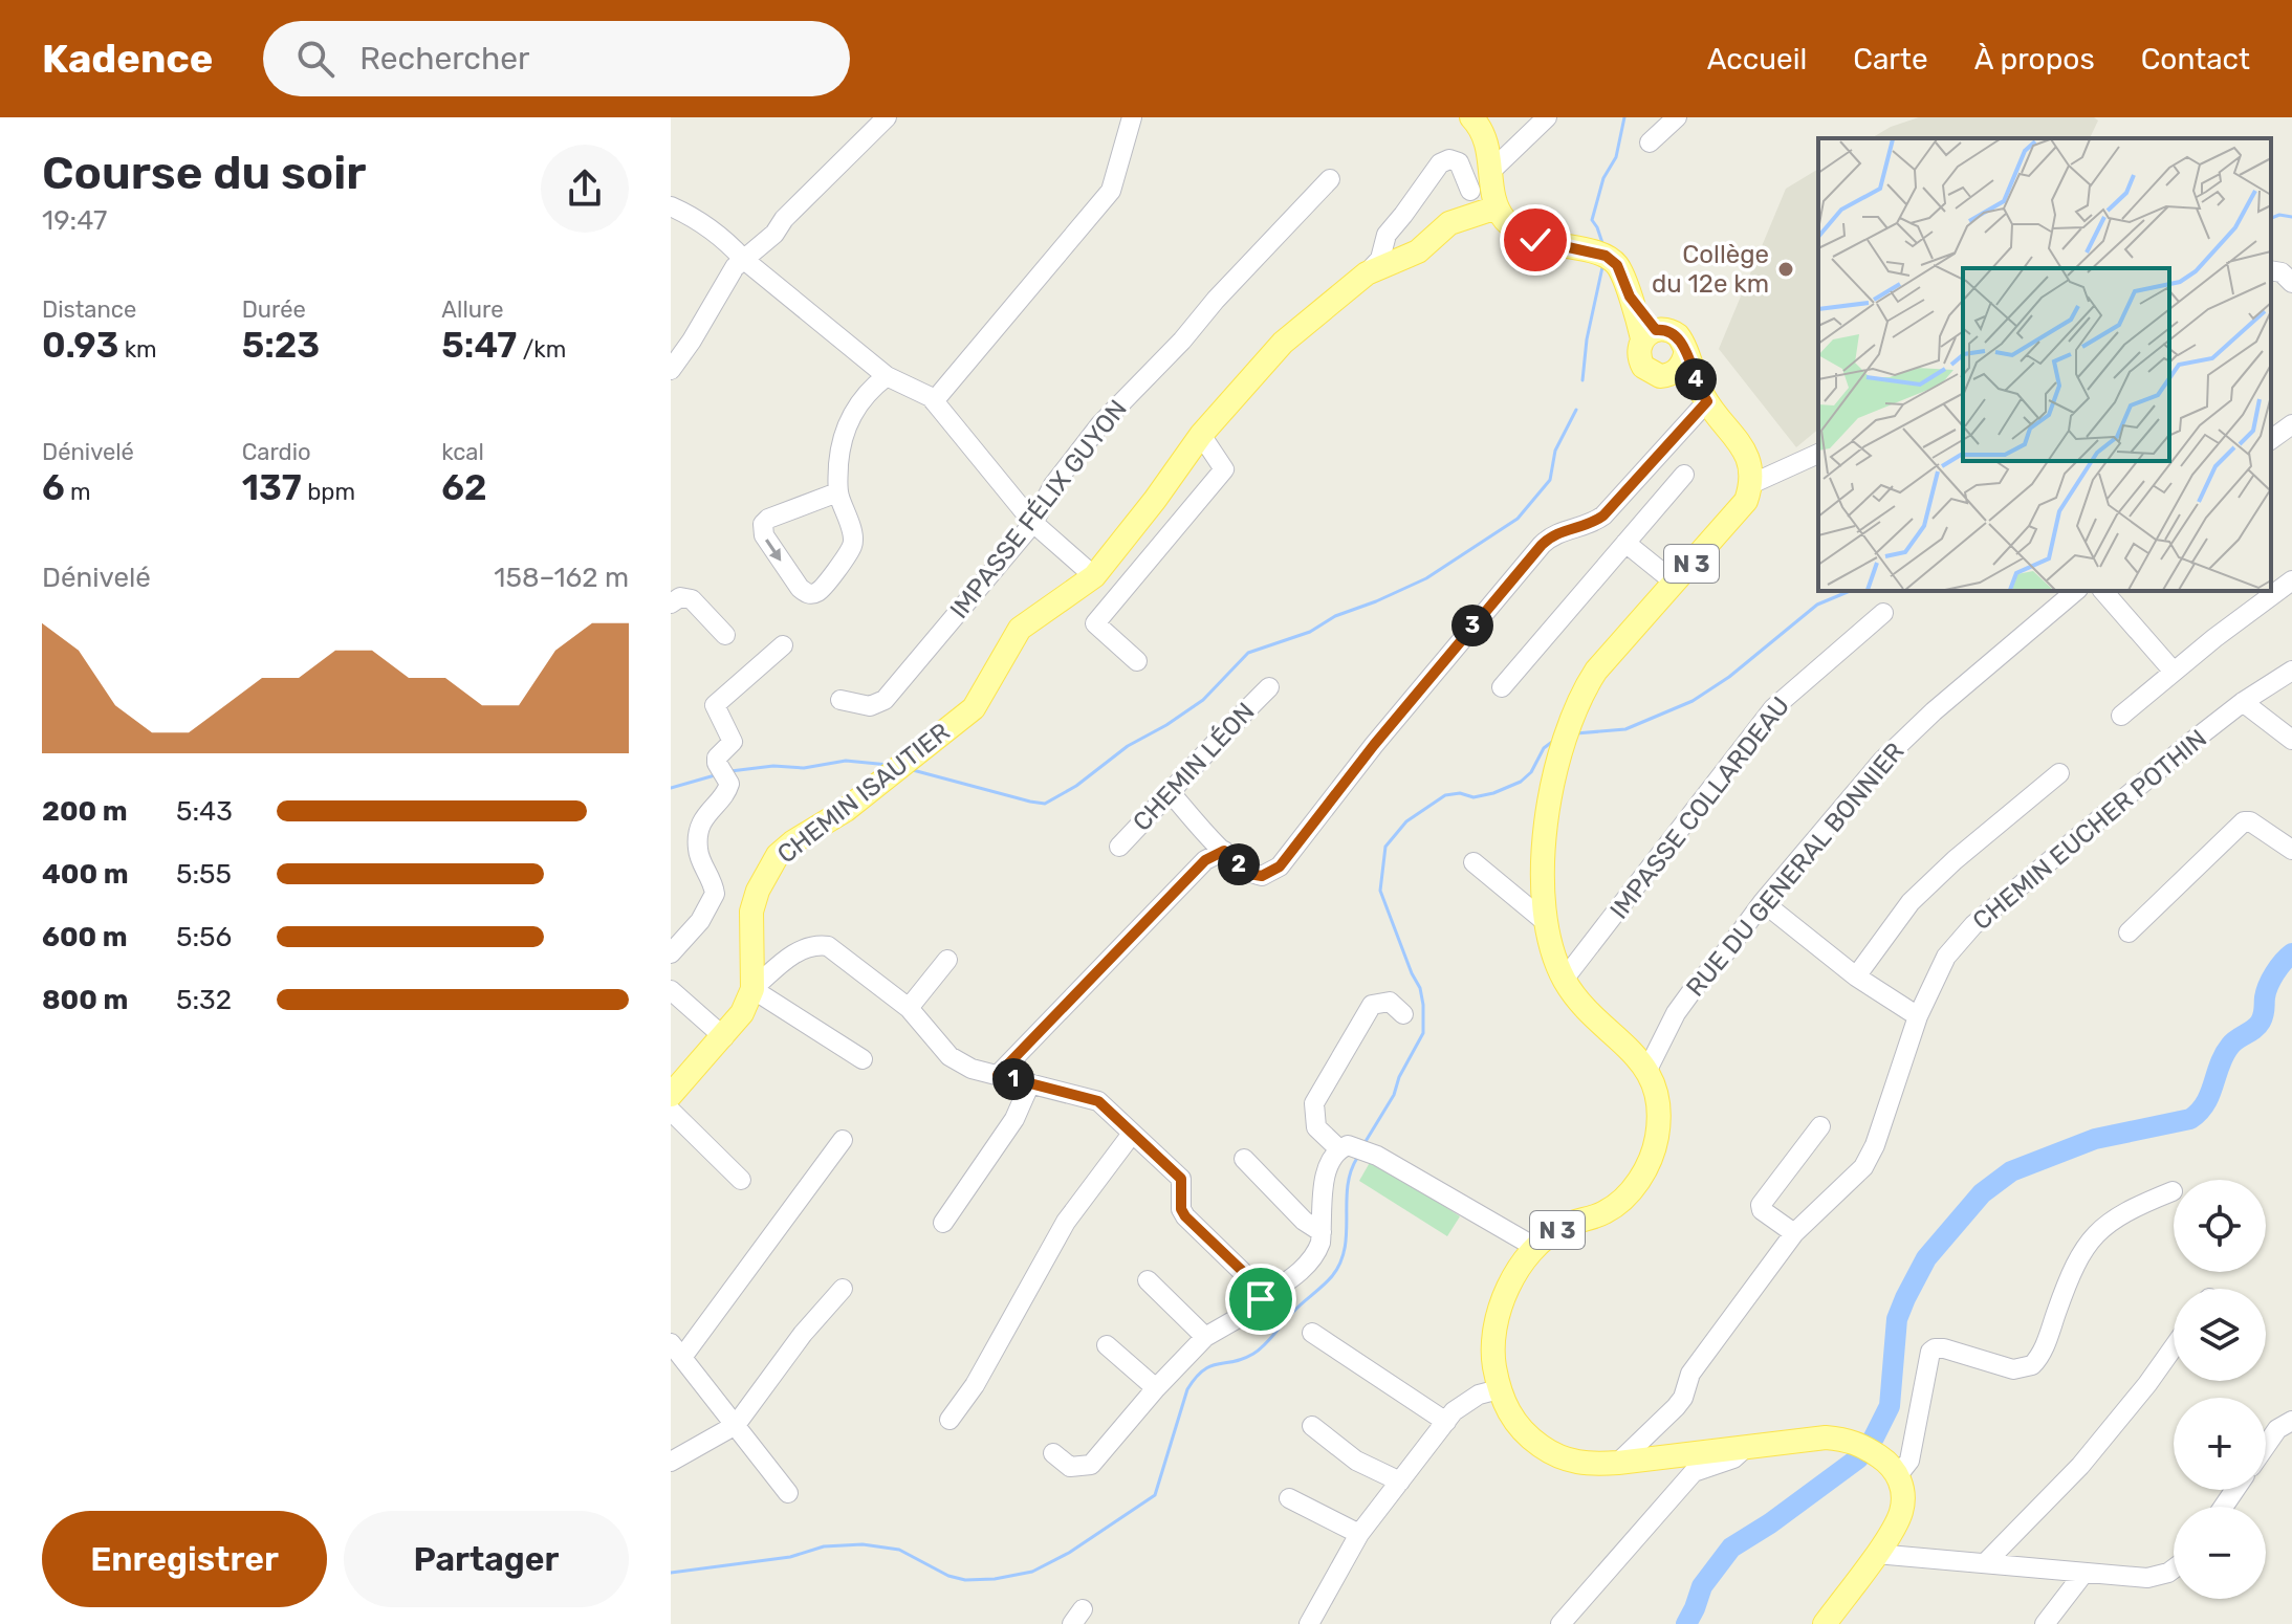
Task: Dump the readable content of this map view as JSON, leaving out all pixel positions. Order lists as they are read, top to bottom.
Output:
{
  "streets": {
    "main road": ["N 3", "CHEMIN ISAUTIER"],
    "street": [
      "IMPASSE FÉLIX GUYON",
      "CHEMIN LÉON",
      "IMPASSE COLLARDEAU",
      "CHEMIN EUCHER POTHIN",
      "RUE DU GENERAL BONNIER"
    ]
  },
  "crossings": [
    ["N 3", "IMPASSE COLLARDEAU"],
    ["N 3", "CHEMIN EUCHER POTHIN"],
    ["N 3", "RUE DU GENERAL BONNIER"]
  ],
  "places": ["Collège du 12e km"],
  "page": {
    "header": "Kadence",
    "search": "Rechercher",
    "nav": [
      "Accueil",
      "Carte",
      "À propos",
      "Contact"
    ],
    "heading": ["Course du soir", "19:47"],
    "stats": [
      ["Distance", "0.93 km"],
      ["Durée", "5:23"],
      ["Allure", "5:47 /km"],
      ["Dénivelé", "6 m"],
      ["Cardio", "137 bpm"],
      ["kcal", "62"]
    ],
    "pins": [
      "4",
      "3",
      "2",
      "1"
    ],
    "chart": ["Dénivelé", "158–162 m"],
    "list": [
      {
        "name": "200 m",
        "note": "5:43"
      },
      {
        "name": "400 m",
        "note": "5:55"
      },
      {
        "name": "600 m",
        "note": "5:56"
      },
      {
        "name": "800 m",
        "note": "5:32"
      }
    ],
    "map_buttons": ["+", "−"],
    "buttons": ["Enregistrer", "Partager"]
  }
}
